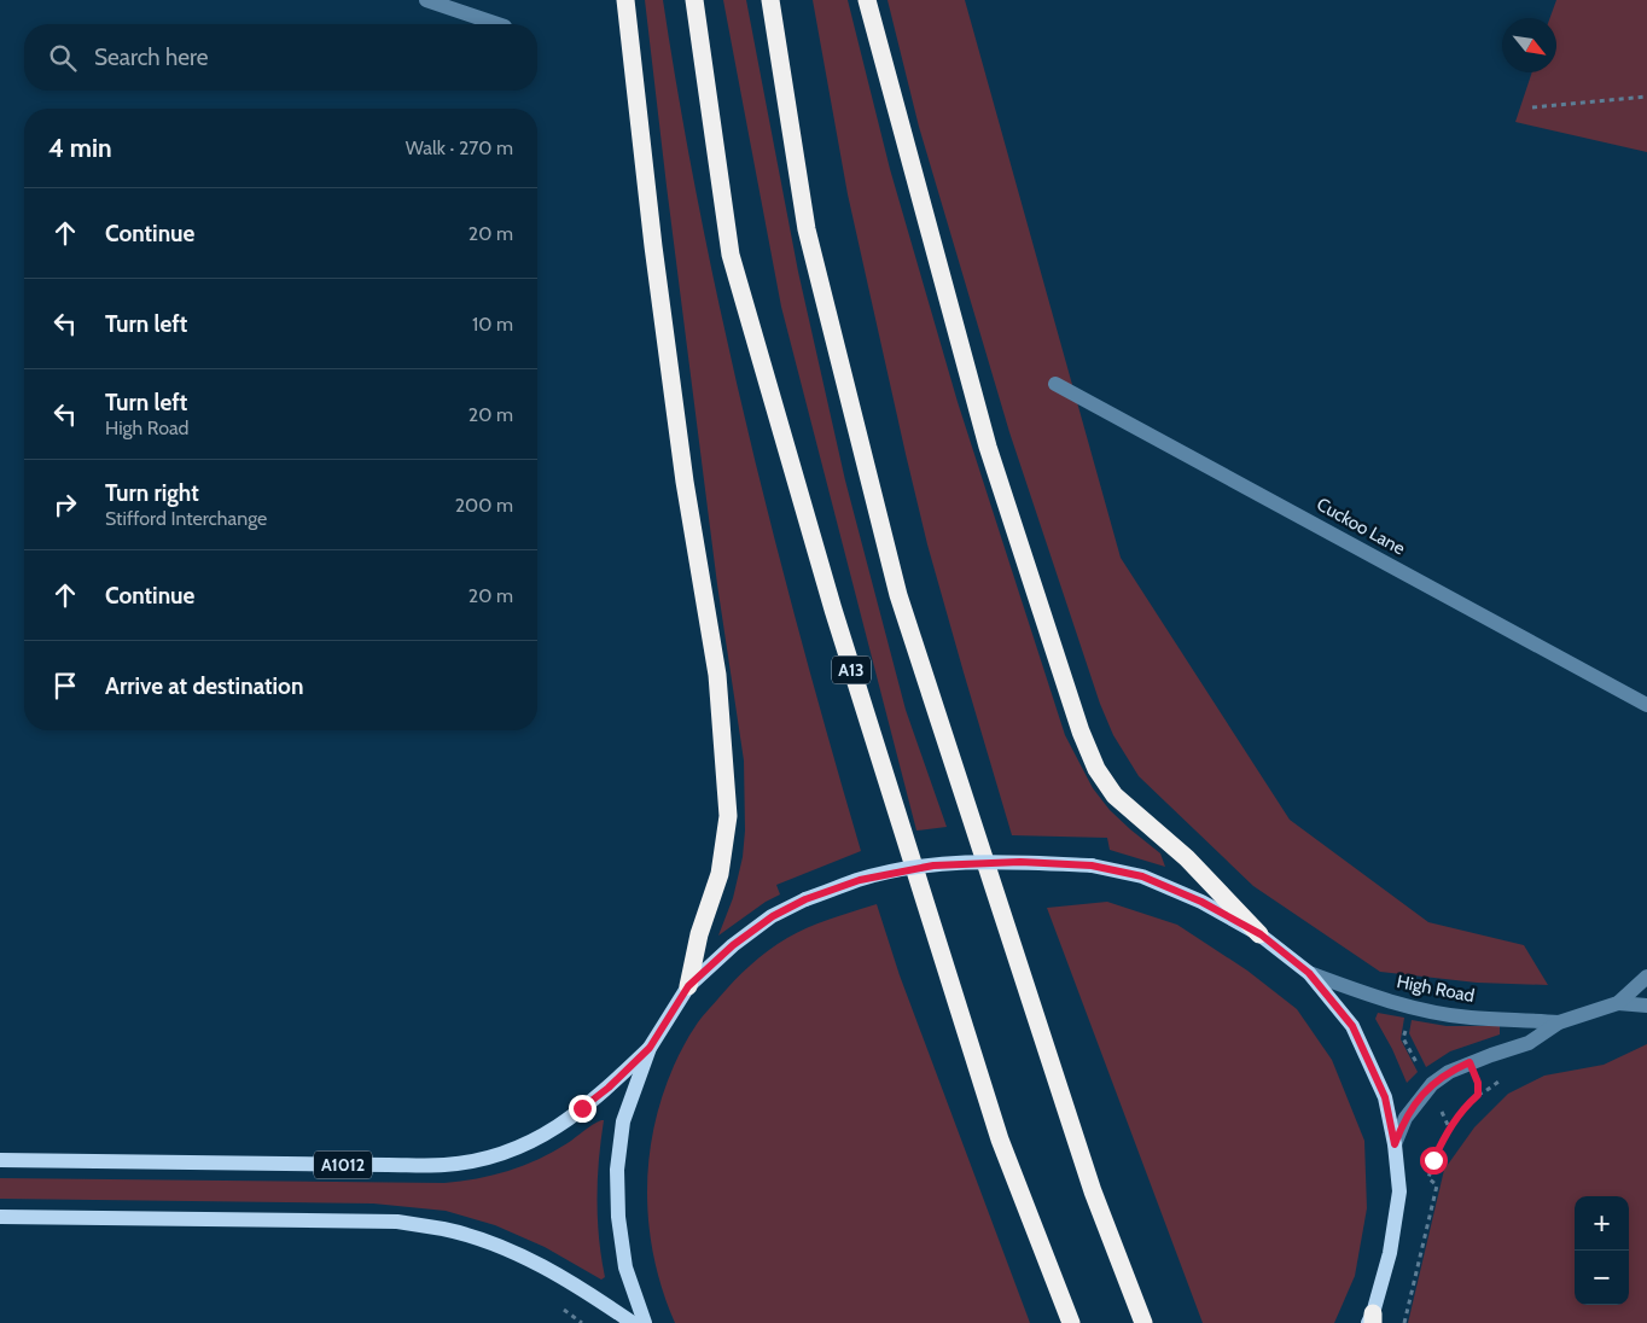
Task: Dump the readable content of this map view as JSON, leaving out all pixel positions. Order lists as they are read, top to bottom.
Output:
{
  "streets": {
    "highway": ["A13"],
    "main road": ["A1012"],
    "street": ["Cuckoo Lane", "High Road"]
  },
  "north": "bottom right",
  "page": {
    "search": "Search here",
    "heading": ["4 min", "Walk · 270 m"],
    "list": [
      ["Continue", "20 m"],
      ["Turn left", "10 m"],
      ["Turn left", "High Road", "20 m"],
      ["Turn right", "Stifford Interchange", "200 m"],
      ["Continue", "20 m"],
      "Arrive at destination"
    ],
    "map_buttons": ["+", "−"]
  }
}
